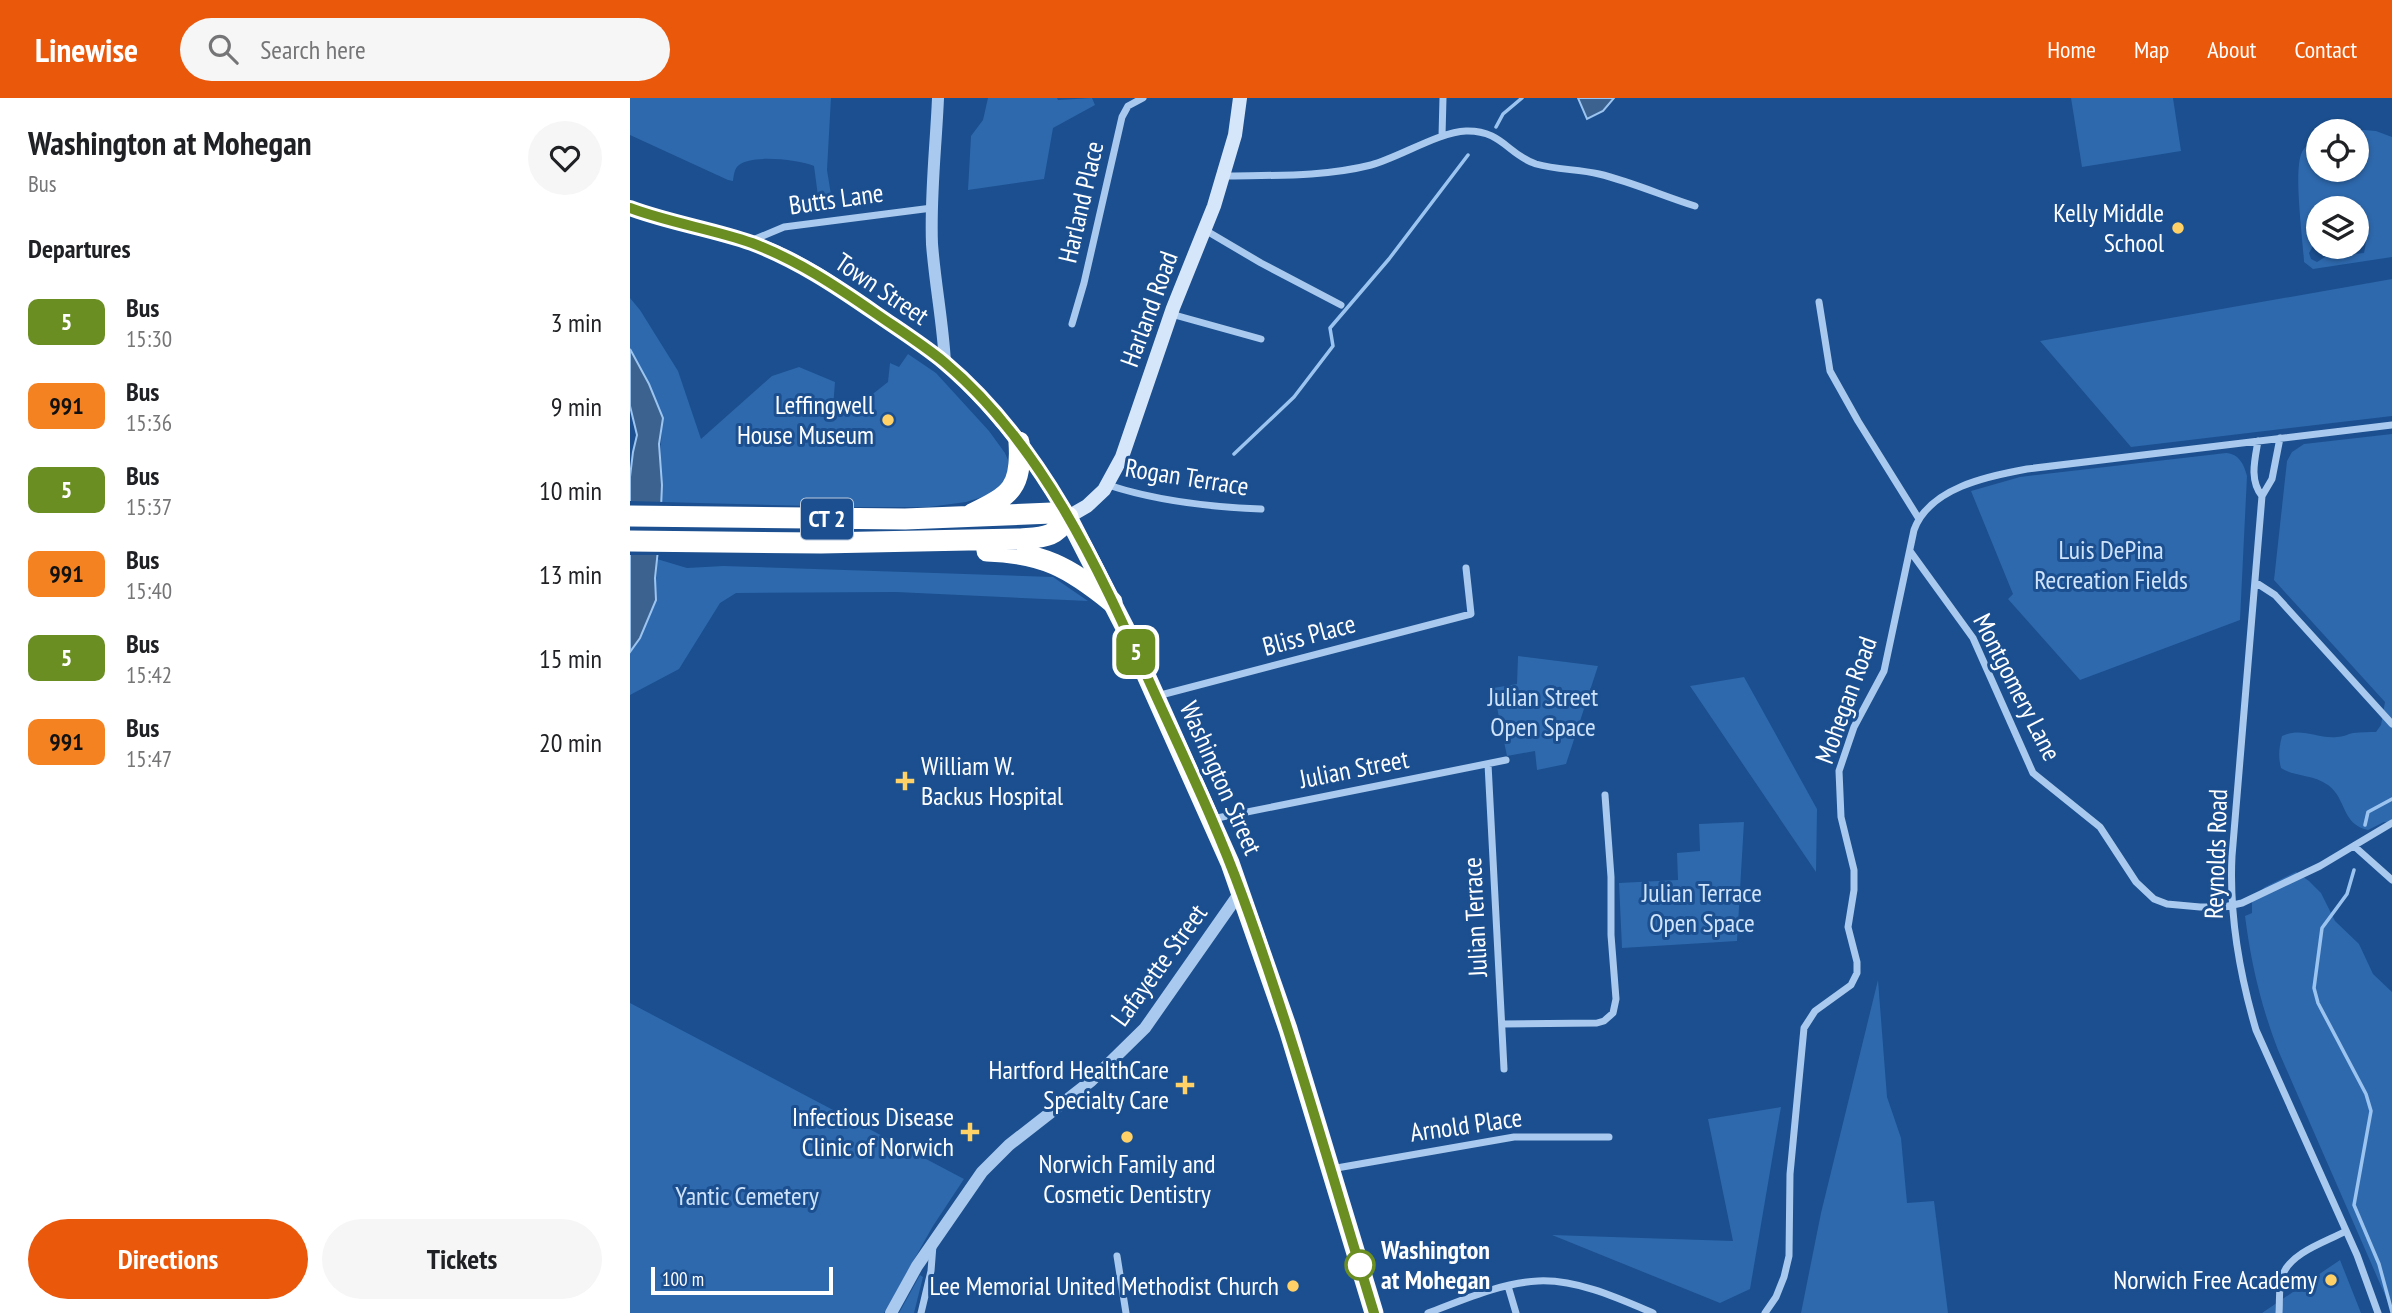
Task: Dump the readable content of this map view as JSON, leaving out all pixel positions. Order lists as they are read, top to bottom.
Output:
{
  "streets": {
    "highway": ["CT 2", "Washington Street"],
    "main road": ["Town Street", "Harland Road"],
    "street": [
      "Butts Lane",
      "Harland Place",
      "Rogan Terrace",
      "Bliss Place",
      "Montgomery Lane",
      "Mohegan Road",
      "Julian Street",
      "Reynolds Road",
      "Julian Terrace",
      "Lafayette Street",
      "Arnold Place"
    ]
  },
  "crossings": [
    ["Butts Lane", "Town Street"],
    ["Town Street", "Washington Street"],
    ["Harland Road", "Rogan Terrace"],
    ["Harland Road", "CT 2"],
    ["Harland Road", "Washington Street"],
    ["CT 2", "Washington Street"],
    ["Bliss Place", "Washington Street"],
    ["Montgomery Lane", "Mohegan Road"],
    ["Montgomery Lane", "Reynolds Road"],
    ["Julian Street", "Washington Street"],
    ["Julian Street", "Julian Terrace"],
    ["Washington Street", "Lafayette Street"],
    ["Washington Street", "Arnold Place"]
  ],
  "parks": [
    "Luis DePina Recreation Fields",
    "Julian Street Open Space",
    "Julian Terrace Open Space",
    "Yantic Cemetery"
  ],
  "places": {
    "other": [
      "Kelly Middle School",
      "Leffingwell House Museum",
      "Norwich Family and Cosmetic Dentistry",
      "Washington at Mohegan",
      "Norwich Free Academy",
      "Lee Memorial United Methodist Church"
    ],
    "health": ["William W. Backus Hospital", "Hartford HealthCare Specialty Care", "Infectious Disease Clinic of Norwich"]
  },
  "lines": ["bus line 5"],
  "scale_bar": "100 m",
  "page": {
    "header": "Linewise",
    "search": "Search here",
    "nav": [
      "Home",
      "Map",
      "About",
      "Contact"
    ],
    "heading": [
      ["Washington at Mohegan", "Bus"],
      "Departures"
    ],
    "on_map": "5",
    "list": [
      {
        "mark": "5",
        "name": "Bus",
        "note": "15:30",
        "value": "3 min"
      },
      {
        "mark": "991",
        "name": "Bus",
        "note": "15:36",
        "value": "9 min"
      },
      {
        "mark": "5",
        "name": "Bus",
        "note": "15:37",
        "value": "10 min"
      },
      {
        "mark": "991",
        "name": "Bus",
        "note": "15:40",
        "value": "13 min"
      },
      {
        "mark": "5",
        "name": "Bus",
        "note": "15:42",
        "value": "15 min"
      },
      {
        "mark": "991",
        "name": "Bus",
        "note": "15:47",
        "value": "20 min"
      }
    ],
    "buttons": ["Directions", "Tickets"],
    "scale": "100 m"
  }
}
